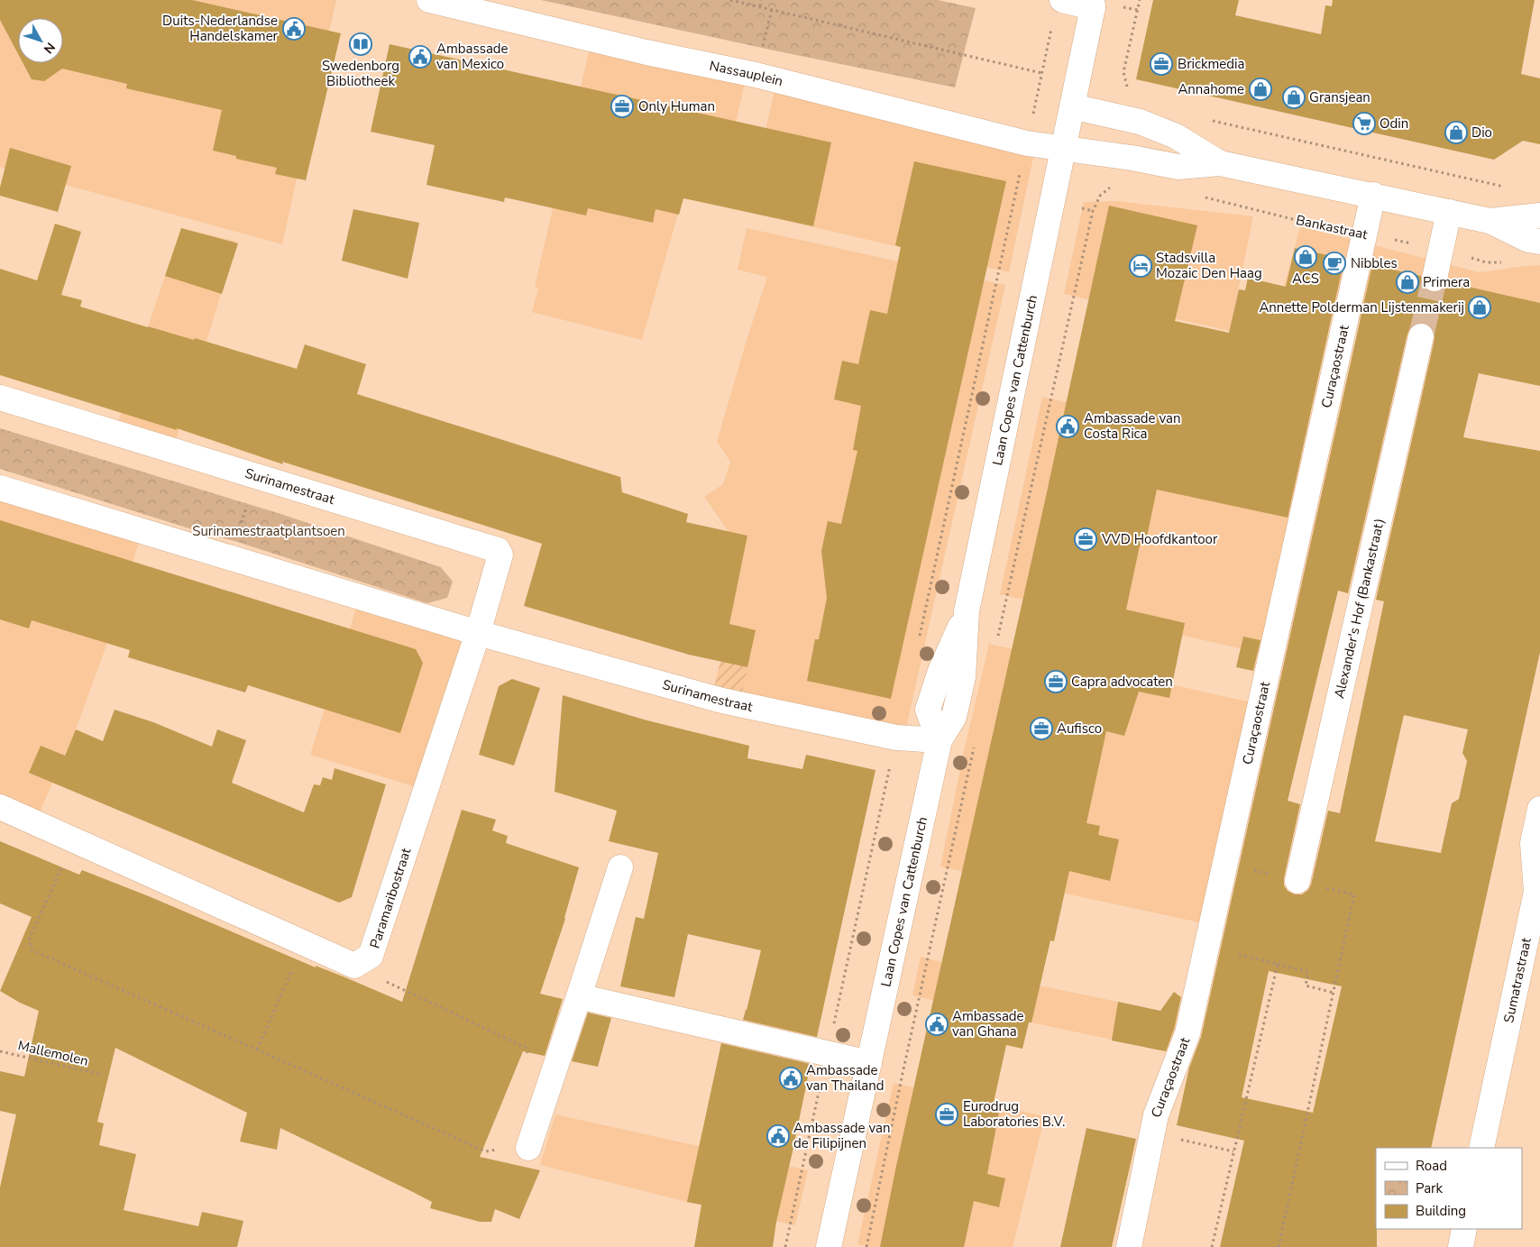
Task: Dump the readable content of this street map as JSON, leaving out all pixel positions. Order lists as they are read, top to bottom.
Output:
{
  "streets": {
    "street": [
      "Nassauplein",
      "Curaçaostraat",
      "Laan Copes van Cattenburch",
      "Surinamestraat",
      "Alexander's Hof (Bankastraat)",
      "Paramaribostraat",
      "Sumatrastraat"
    ],
    "path": ["Bankastraat", "Mallemolen"]
  },
  "crossings": [
    ["Nassauplein", "Laan Copes van Cattenburch"],
    ["Bankastraat", "Curaçaostraat"],
    ["Laan Copes van Cattenburch", "Surinamestraat"],
    ["Surinamestraat", "Paramaribostraat"]
  ],
  "parks": ["Surinamestraatplantsoen"],
  "places": {
    "public building": [
      "Duits-Nederlandse Handelskamer",
      "Ambassade van Mexico",
      "Ambassade van Costa Rica",
      "Ambassade van Ghana",
      "Ambassade van Thailand",
      "Ambassade van de Filipijnen"
    ],
    "library": ["Swedenborg Bibliotheek"],
    "office": [
      "Brickmedia",
      "Only Human",
      "VVD Hoofdkantoor",
      "Capra advocaten",
      "Aufisco",
      "Eurodrug Laboratories B.V."
    ],
    "shop": [
      "Annahome",
      "Gransjean",
      "Dio",
      "ACS",
      "Primera",
      "Annette Polderman Lijstenmakerij"
    ],
    "supermarket": ["Odin"],
    "cafe": ["Nibbles"],
    "hotel": ["Stadsvilla Mozaic Den Haag"]
  },
  "legend": ["Road", "Park", "Building"],
  "north": "bottom right"
}
